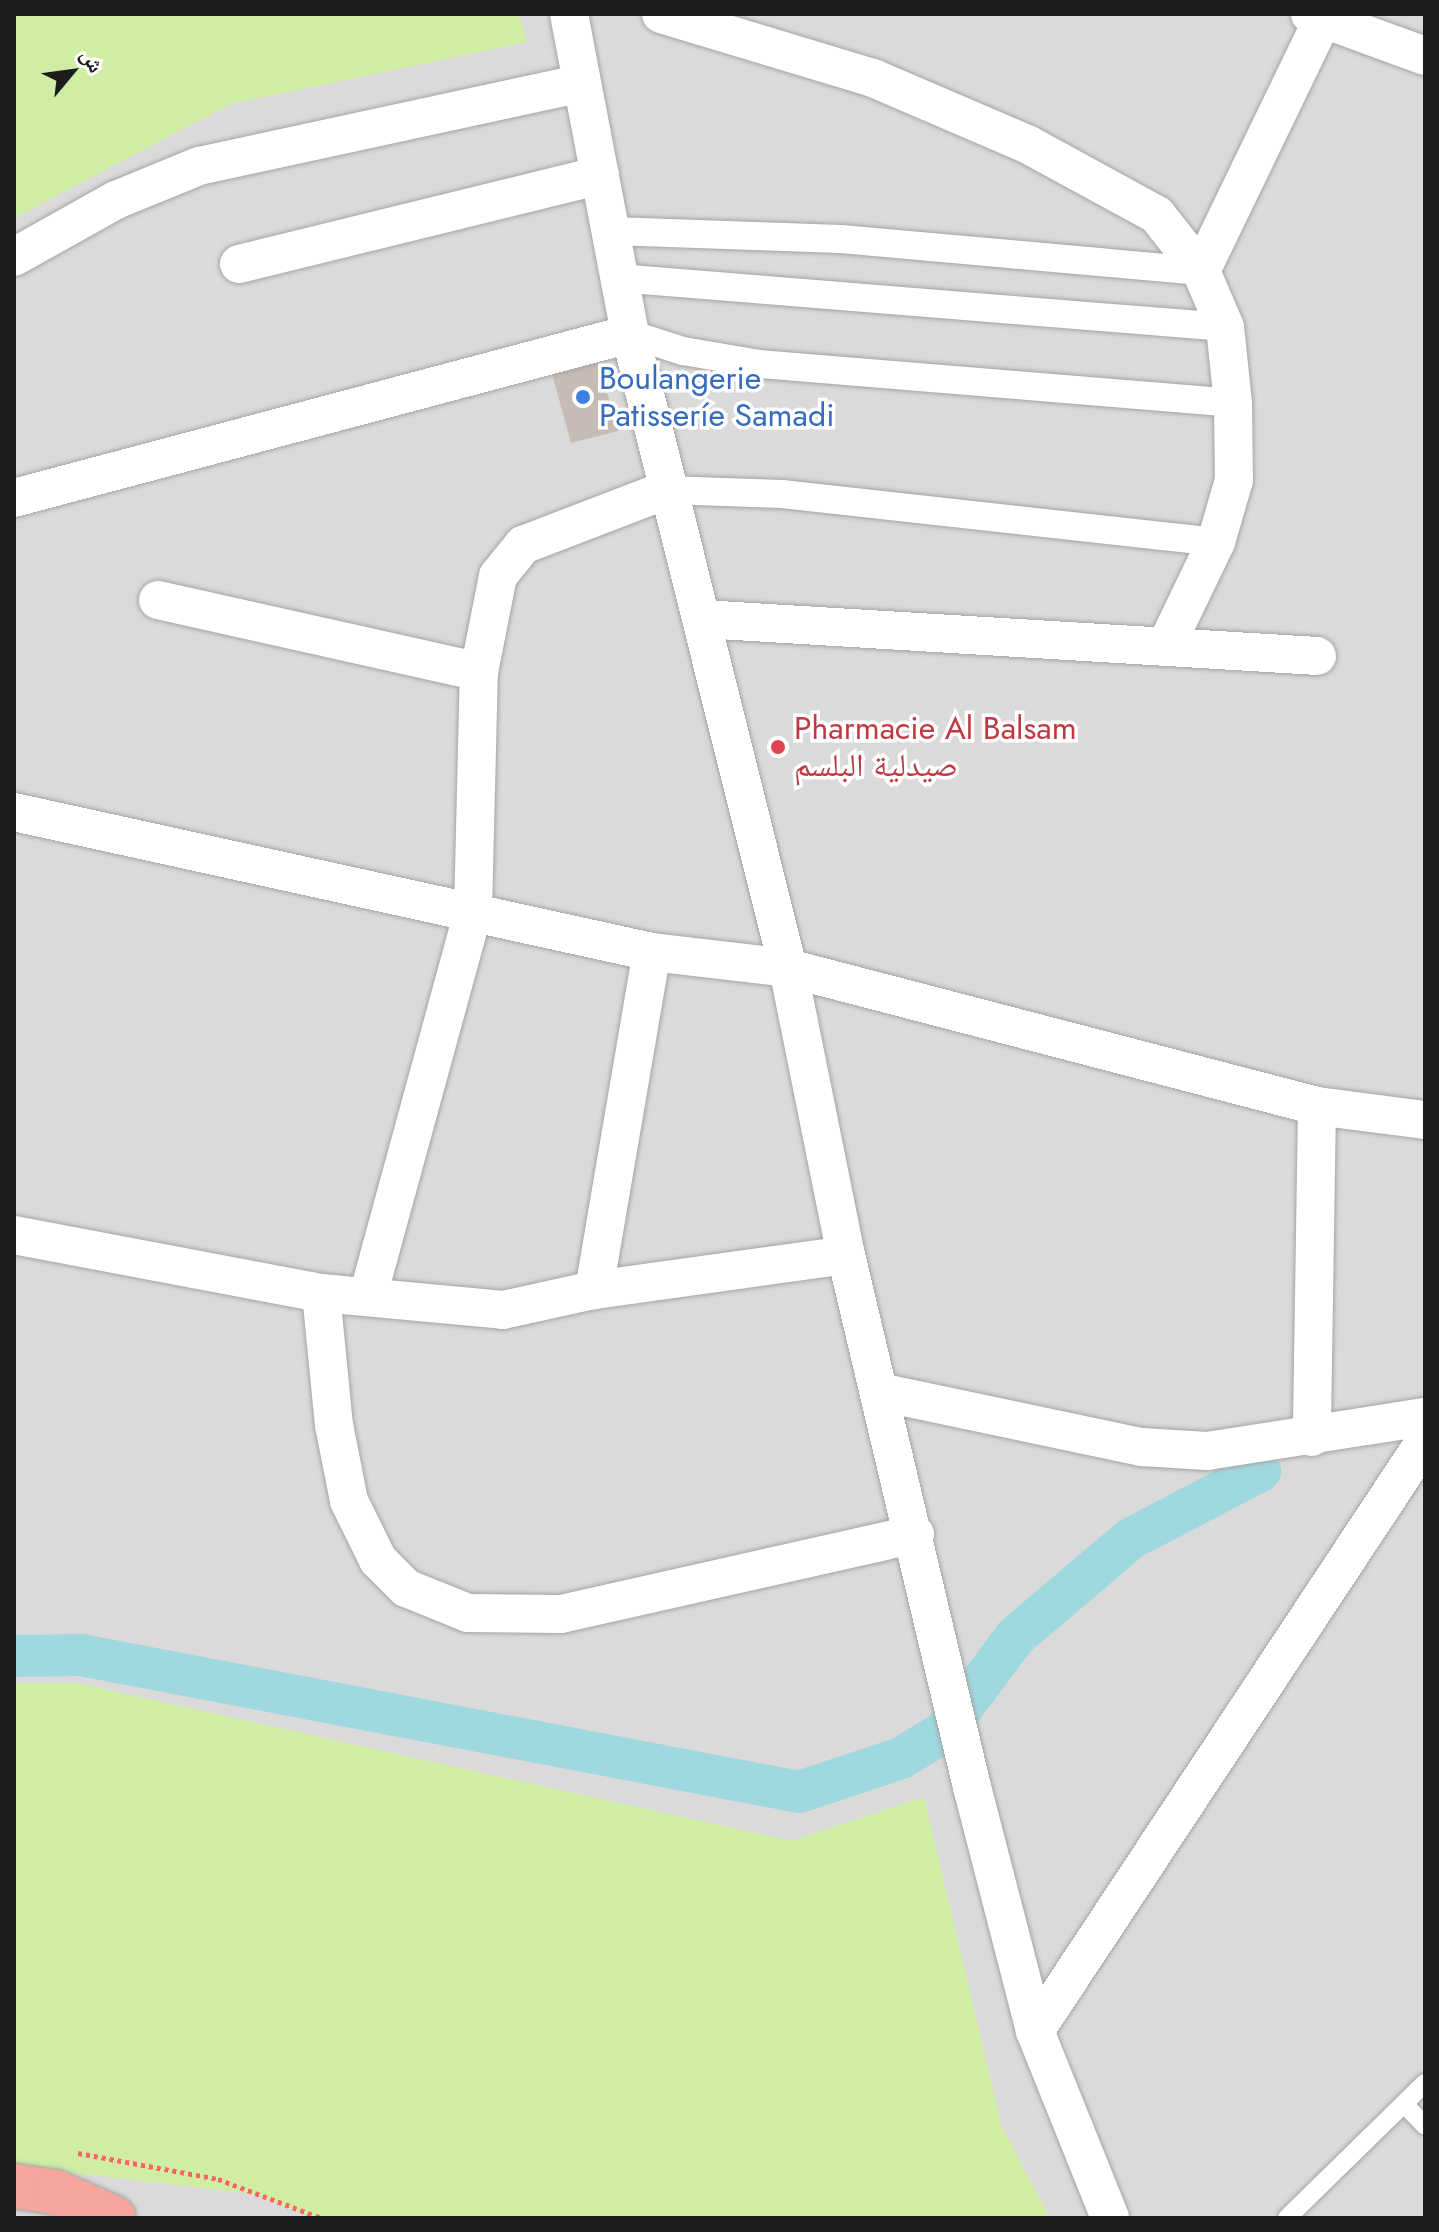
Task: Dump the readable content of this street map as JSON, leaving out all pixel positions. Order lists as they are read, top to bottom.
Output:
{
  "places": ["Boulangerie Patisseríe Samadi", "Pharmacie Al Balsam صيدلية البلسم"],
  "north": "top right"
}
